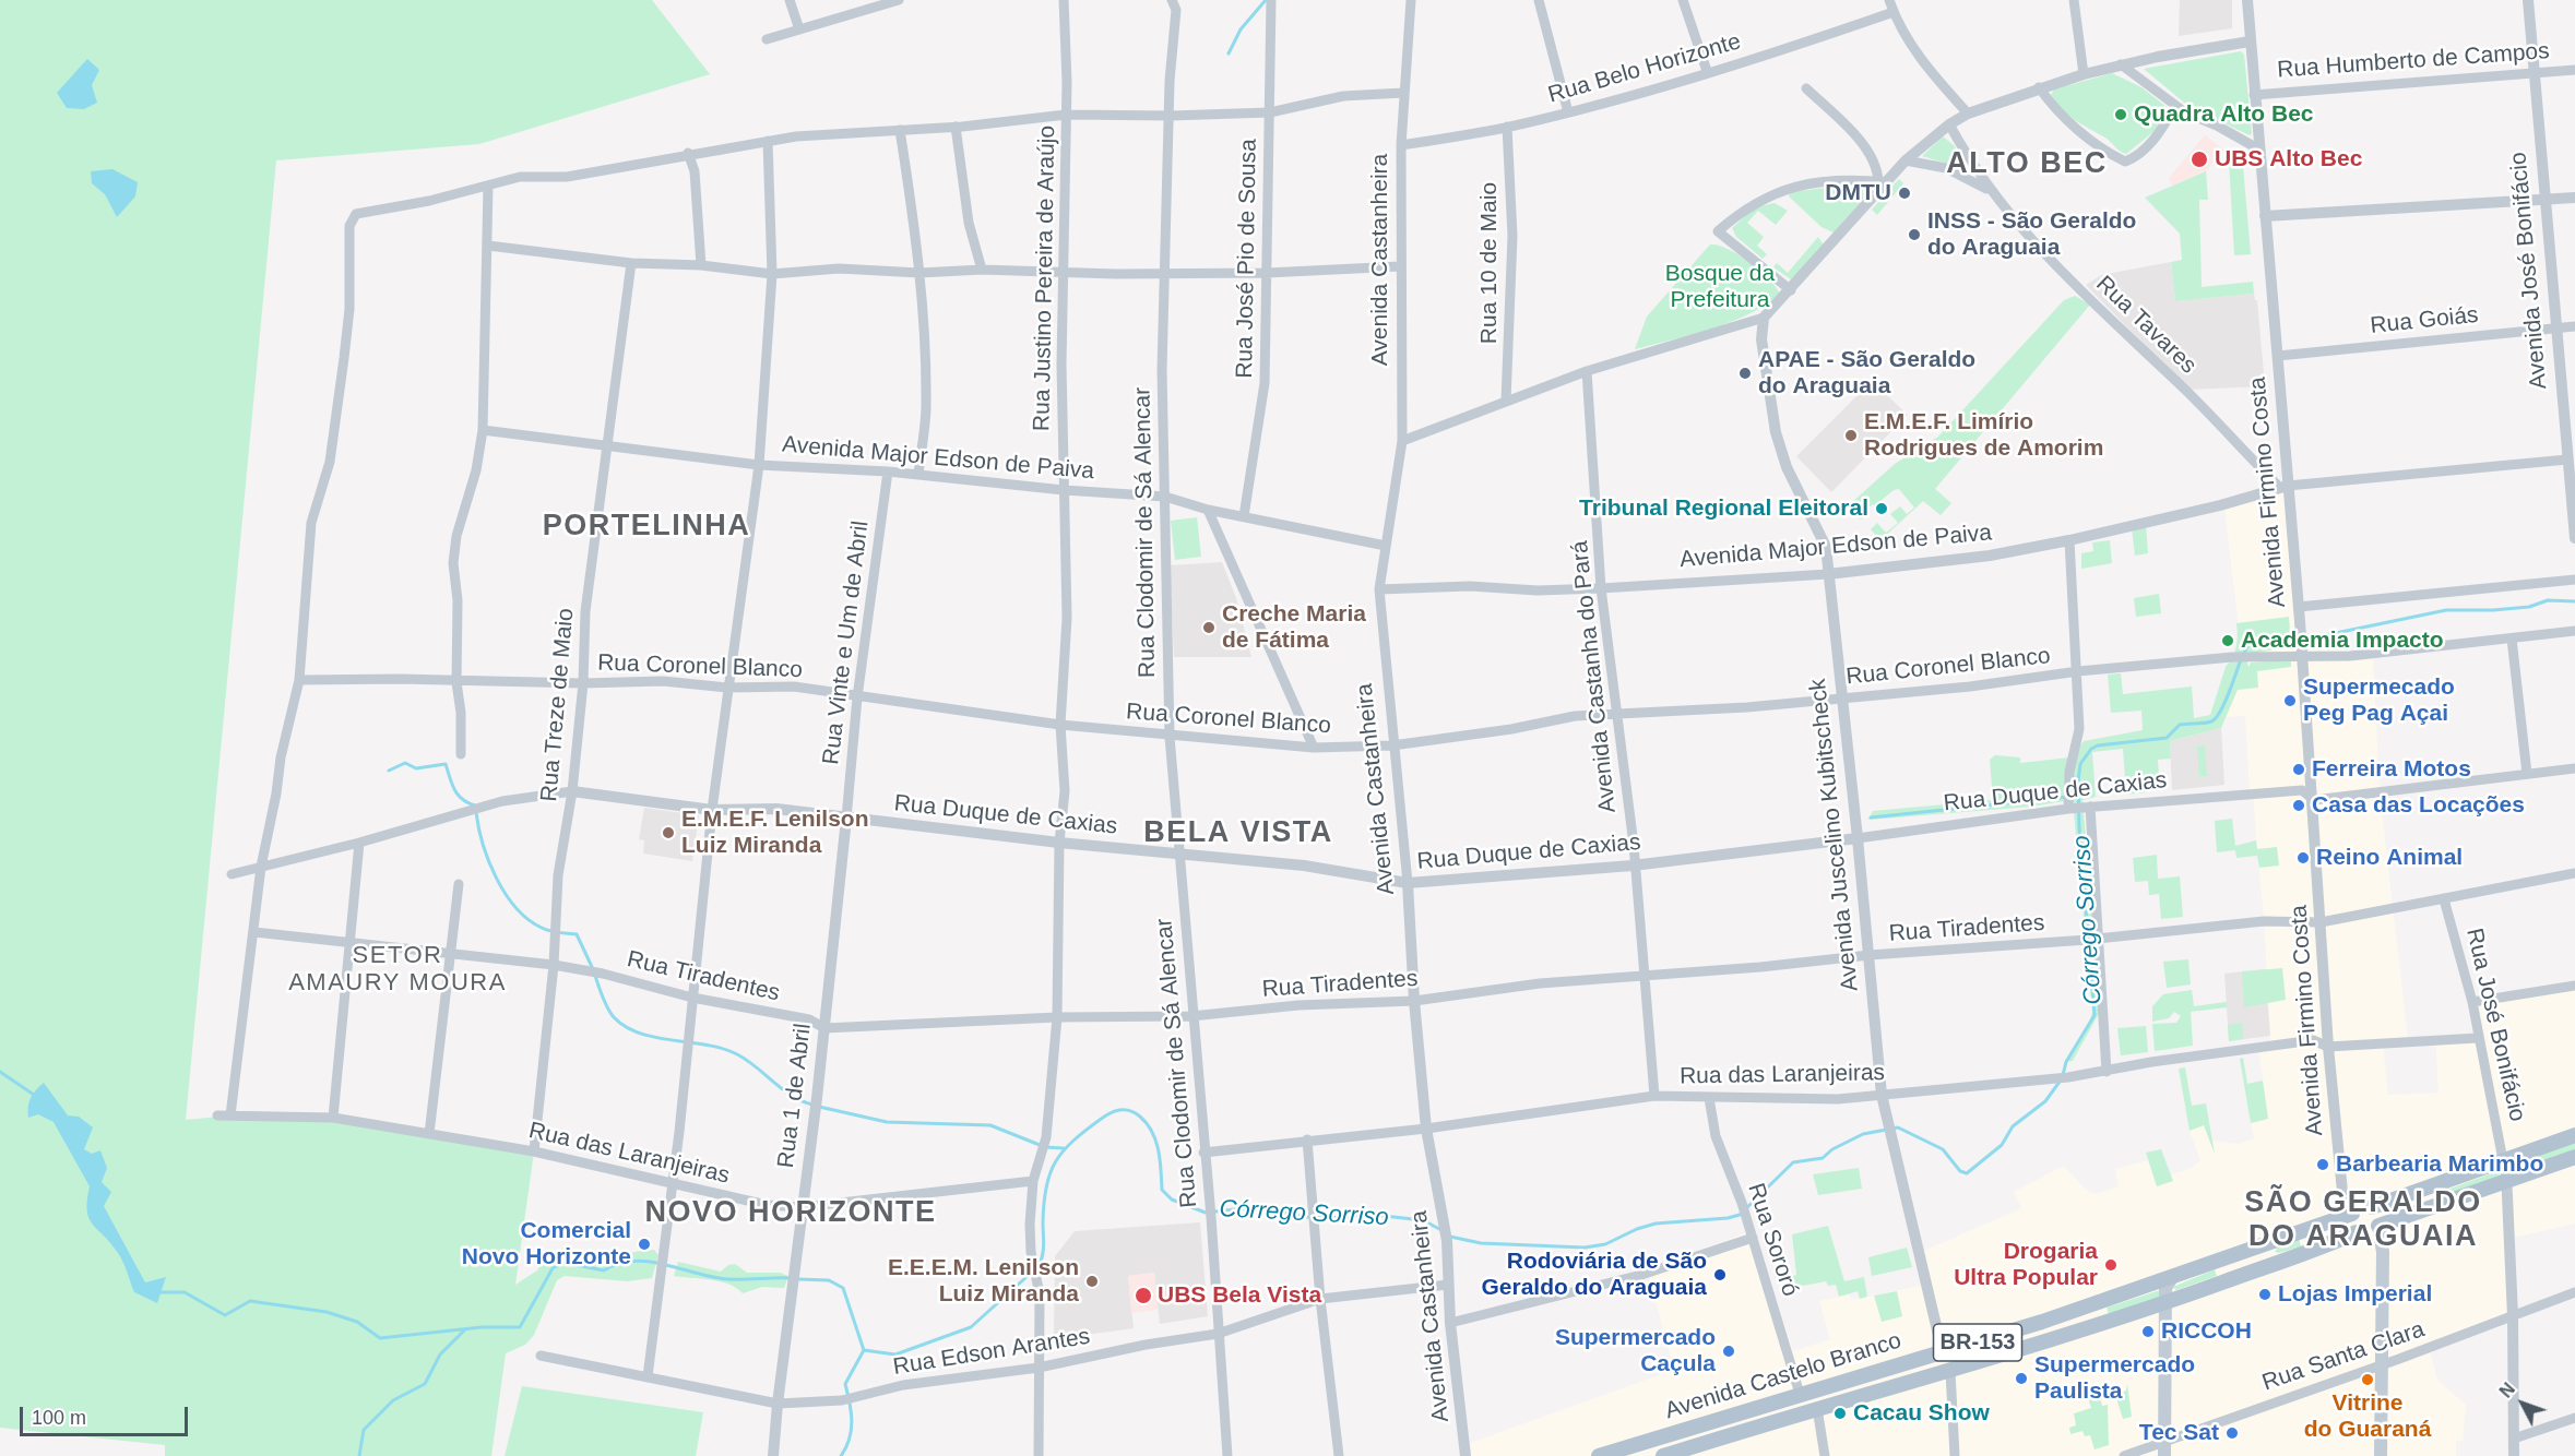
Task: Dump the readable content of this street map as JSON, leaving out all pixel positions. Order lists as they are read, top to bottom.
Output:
{
  "streets": {
    "main road": ["BR-153", "Avenida Castelo Branco"],
    "street": [
      "Rua Humberto de Campos",
      "Rua Belo Horizonte",
      "Rua José Pio de Sousa",
      "Avenida Castanheira",
      "Rua 10 de Maio",
      "Avenida José Bonifácio",
      "Rua Justino Pereira de Araújo",
      "Rua Goiás",
      "Rua Tavares",
      "Avenida Major Edson de Paiva",
      "Avenida Firmino Costa",
      "Rua Clodomir de Sá Alencar",
      "Rua Vinte e Um de Abril",
      "Rua Coronel Blanco",
      "Avenida Castanha do Pará",
      "Rua Treze de Maio",
      "Rua Duque de Caxias",
      "Avenida Juscelino Kubitscheck",
      "Rua Tiradentes",
      "Rua José Bonifácio",
      "Rua das Laranjeiras",
      "Rua 1 de Abril",
      "Rua Sororó",
      "Rua Edson Arantes",
      "Rua Santa Clara"
    ]
  },
  "crossings": [
    ["Rua Humberto de Campos", "Avenida José Bonifácio"],
    ["Rua Humberto de Campos", "Rua Tavares"],
    ["Rua Humberto de Campos", "Avenida Firmino Costa"],
    ["Rua Humberto de Campos", "Avenida Juscelino Kubitscheck"],
    ["Rua Belo Horizonte", "Avenida Castanheira"],
    ["Rua Belo Horizonte", "Rua 10 de Maio"],
    ["Rua José Pio de Sousa", "Avenida Major Edson de Paiva"],
    ["Avenida Castanheira", "Avenida Major Edson de Paiva"],
    ["Avenida Castanheira", "Rua Coronel Blanco"],
    ["Avenida Castanheira", "Rua Duque de Caxias"],
    ["Avenida Castanheira", "Rua Tiradentes"],
    ["Avenida Castanheira", "Rua das Laranjeiras"],
    ["Avenida Castanheira", "Rua Edson Arantes"],
    ["Avenida José Bonifácio", "Rua Goiás"],
    ["Rua Justino Pereira de Araújo", "Avenida Major Edson de Paiva"],
    ["Rua Justino Pereira de Araújo", "Rua Coronel Blanco"],
    ["Rua Justino Pereira de Araújo", "Rua Duque de Caxias"],
    ["Rua Justino Pereira de Araújo", "Rua Tiradentes"],
    ["Rua Justino Pereira de Araújo", "Rua das Laranjeiras"],
    ["Rua Justino Pereira de Araújo", "Rua Edson Arantes"],
    ["Rua Goiás", "Avenida Firmino Costa"],
    ["Rua Tavares", "Avenida Major Edson de Paiva"],
    ["Rua Tavares", "Avenida Firmino Costa"],
    ["Avenida Major Edson de Paiva", "Avenida Firmino Costa"],
    ["Avenida Major Edson de Paiva", "Rua Clodomir de Sá Alencar"],
    ["Avenida Major Edson de Paiva", "Rua Vinte e Um de Abril"],
    ["Avenida Major Edson de Paiva", "Avenida Castanha do Pará"],
    ["Avenida Major Edson de Paiva", "Rua Treze de Maio"],
    ["Avenida Major Edson de Paiva", "Avenida Juscelino Kubitscheck"],
    ["Avenida Firmino Costa", "Rua Coronel Blanco"],
    ["Avenida Firmino Costa", "Rua Duque de Caxias"],
    ["Avenida Firmino Costa", "Rua Tiradentes"],
    ["Avenida Firmino Costa", "Rua das Laranjeiras"],
    ["Avenida Firmino Costa", "Avenida Castelo Branco"],
    ["Rua Clodomir de Sá Alencar", "Rua Coronel Blanco"],
    ["Rua Clodomir de Sá Alencar", "Rua Duque de Caxias"],
    ["Rua Clodomir de Sá Alencar", "Rua Tiradentes"],
    ["Rua Clodomir de Sá Alencar", "Rua das Laranjeiras"],
    ["Rua Clodomir de Sá Alencar", "Rua Edson Arantes"],
    ["Rua Vinte e Um de Abril", "Rua Coronel Blanco"],
    ["Rua Vinte e Um de Abril", "Rua Duque de Caxias"],
    ["Rua Vinte e Um de Abril", "Rua 1 de Abril"],
    ["Rua Coronel Blanco", "Avenida Castanha do Pará"],
    ["Rua Coronel Blanco", "Rua Treze de Maio"],
    ["Rua Coronel Blanco", "Avenida Juscelino Kubitscheck"],
    ["Avenida Castanha do Pará", "Rua Duque de Caxias"],
    ["Avenida Castanha do Pará", "Rua Tiradentes"],
    ["Avenida Castanha do Pará", "Rua das Laranjeiras"],
    ["Rua Treze de Maio", "Rua Duque de Caxias"],
    ["Rua Treze de Maio", "Rua Tiradentes"],
    ["Rua Treze de Maio", "Rua das Laranjeiras"],
    ["Rua Duque de Caxias", "Avenida Juscelino Kubitscheck"],
    ["Rua Duque de Caxias", "Rua 1 de Abril"],
    ["Avenida Juscelino Kubitscheck", "Rua Tiradentes"],
    ["Avenida Juscelino Kubitscheck", "Rua das Laranjeiras"],
    ["Avenida Juscelino Kubitscheck", "Avenida Castelo Branco"],
    ["Rua Tiradentes", "Rua José Bonifácio"],
    ["Rua Tiradentes", "Rua 1 de Abril"],
    ["Rua José Bonifácio", "Rua das Laranjeiras"],
    ["Rua José Bonifácio", "Rua Santa Clara"],
    ["Rua José Bonifácio", "Avenida Castelo Branco"],
    ["Rua das Laranjeiras", "Rua 1 de Abril"],
    ["Rua das Laranjeiras", "Rua Sororó"],
    ["Rua 1 de Abril", "Rua Edson Arantes"],
    ["Rua Sororó", "Avenida Castelo Branco"]
  ],
  "districts": [
    "ALTO BEC",
    "PORTELINHA",
    "BELA VISTA",
    "SETOR AMAURY MOURA",
    "SÃO GERALDO DO ARAGUAIA",
    "NOVO HORIZONTE"
  ],
  "water": ["Córrego Sorriso"],
  "parks": ["Bosque da Prefeitura"],
  "places": [
    "Quadra Alto Bec",
    "UBS Alto Bec",
    "DMTU",
    "INSS - São Geraldo do Araguaia",
    "APAE - São Geraldo do Araguaia",
    "E.M.E.F. Limírio Rodrigues de Amorim",
    "Tribunal Regional Eleitoral",
    "Creche Maria de Fátima",
    "Academia Impacto",
    "Supermecado Peg Pag Açai",
    "Ferreira Motos",
    "Casa das Locações",
    "E.M.E.F. Lenilson Luiz Miranda",
    "Reino Animal",
    "Barbearia Marimbo",
    "Comercial Novo Horizonte",
    "Drogaria Ultra Popular",
    "Rodoviária de São Geraldo do Araguaia",
    "E.E.E.M. Lenilson Luiz Miranda",
    "Lojas Imperial",
    "UBS Bela Vista",
    "RICCOH",
    "Supermercado Caçula",
    "Supermercado Paulista",
    "Vitrine do Guaraná",
    "Cacau Show",
    "Tec Sat"
  ],
  "scale_bar": "100 m",
  "north": "top left"
}
